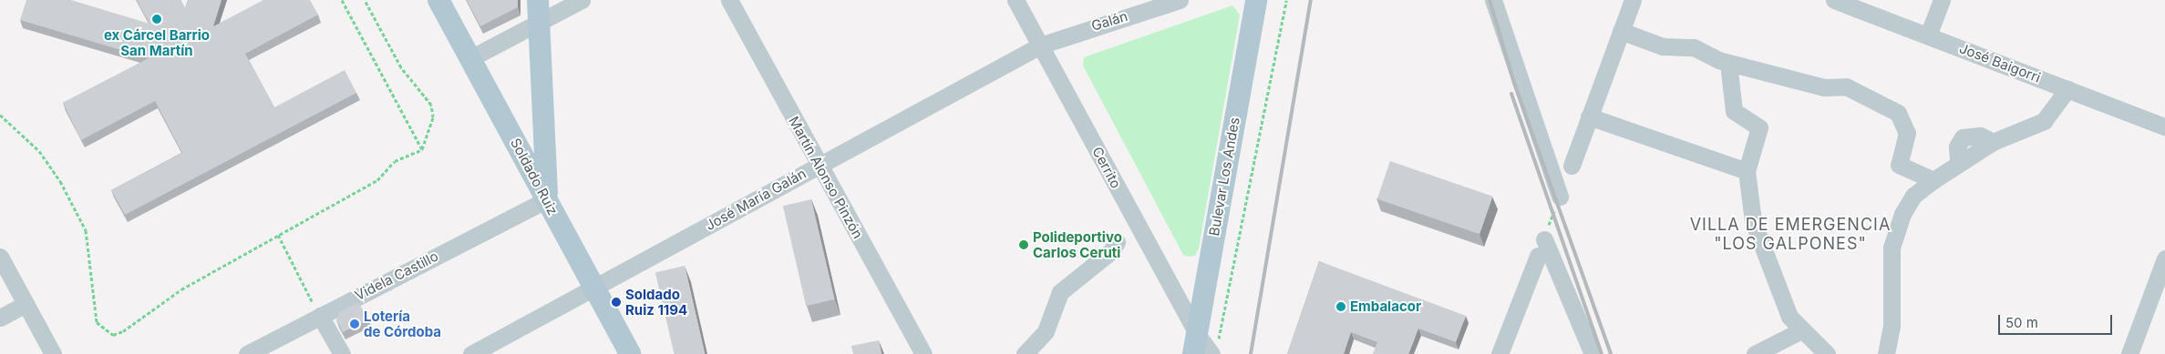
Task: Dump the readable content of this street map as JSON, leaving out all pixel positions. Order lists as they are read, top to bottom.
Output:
{
  "streets": {
    "main road": ["Soldado Ruiz", "Bulevar Los Andes"],
    "street": [
      "Galán",
      "José Baigorri",
      "Cerrito",
      "Martín Alonso Pinzón",
      "José María Galán",
      "Videla Castillo"
    ]
  },
  "crossings": [
    ["Galán", "Cerrito"],
    ["Galán", "José María Galán"],
    ["Cerrito", "Bulevar Los Andes"],
    ["Cerrito", "José María Galán"],
    ["Soldado Ruiz", "José María Galán"],
    ["Soldado Ruiz", "Videla Castillo"],
    ["Martín Alonso Pinzón", "José María Galán"]
  ],
  "districts": ["VILLA DE EMERGENCIA \"LOS GALPONES\""],
  "places": [
    "ex Cárcel Barrio San Martín",
    "Polideportivo Carlos Ceruti",
    "Soldado Ruiz 1194",
    "Embalacor",
    "Lotería de Córdoba"
  ],
  "scale_bar": "50 m"
}
